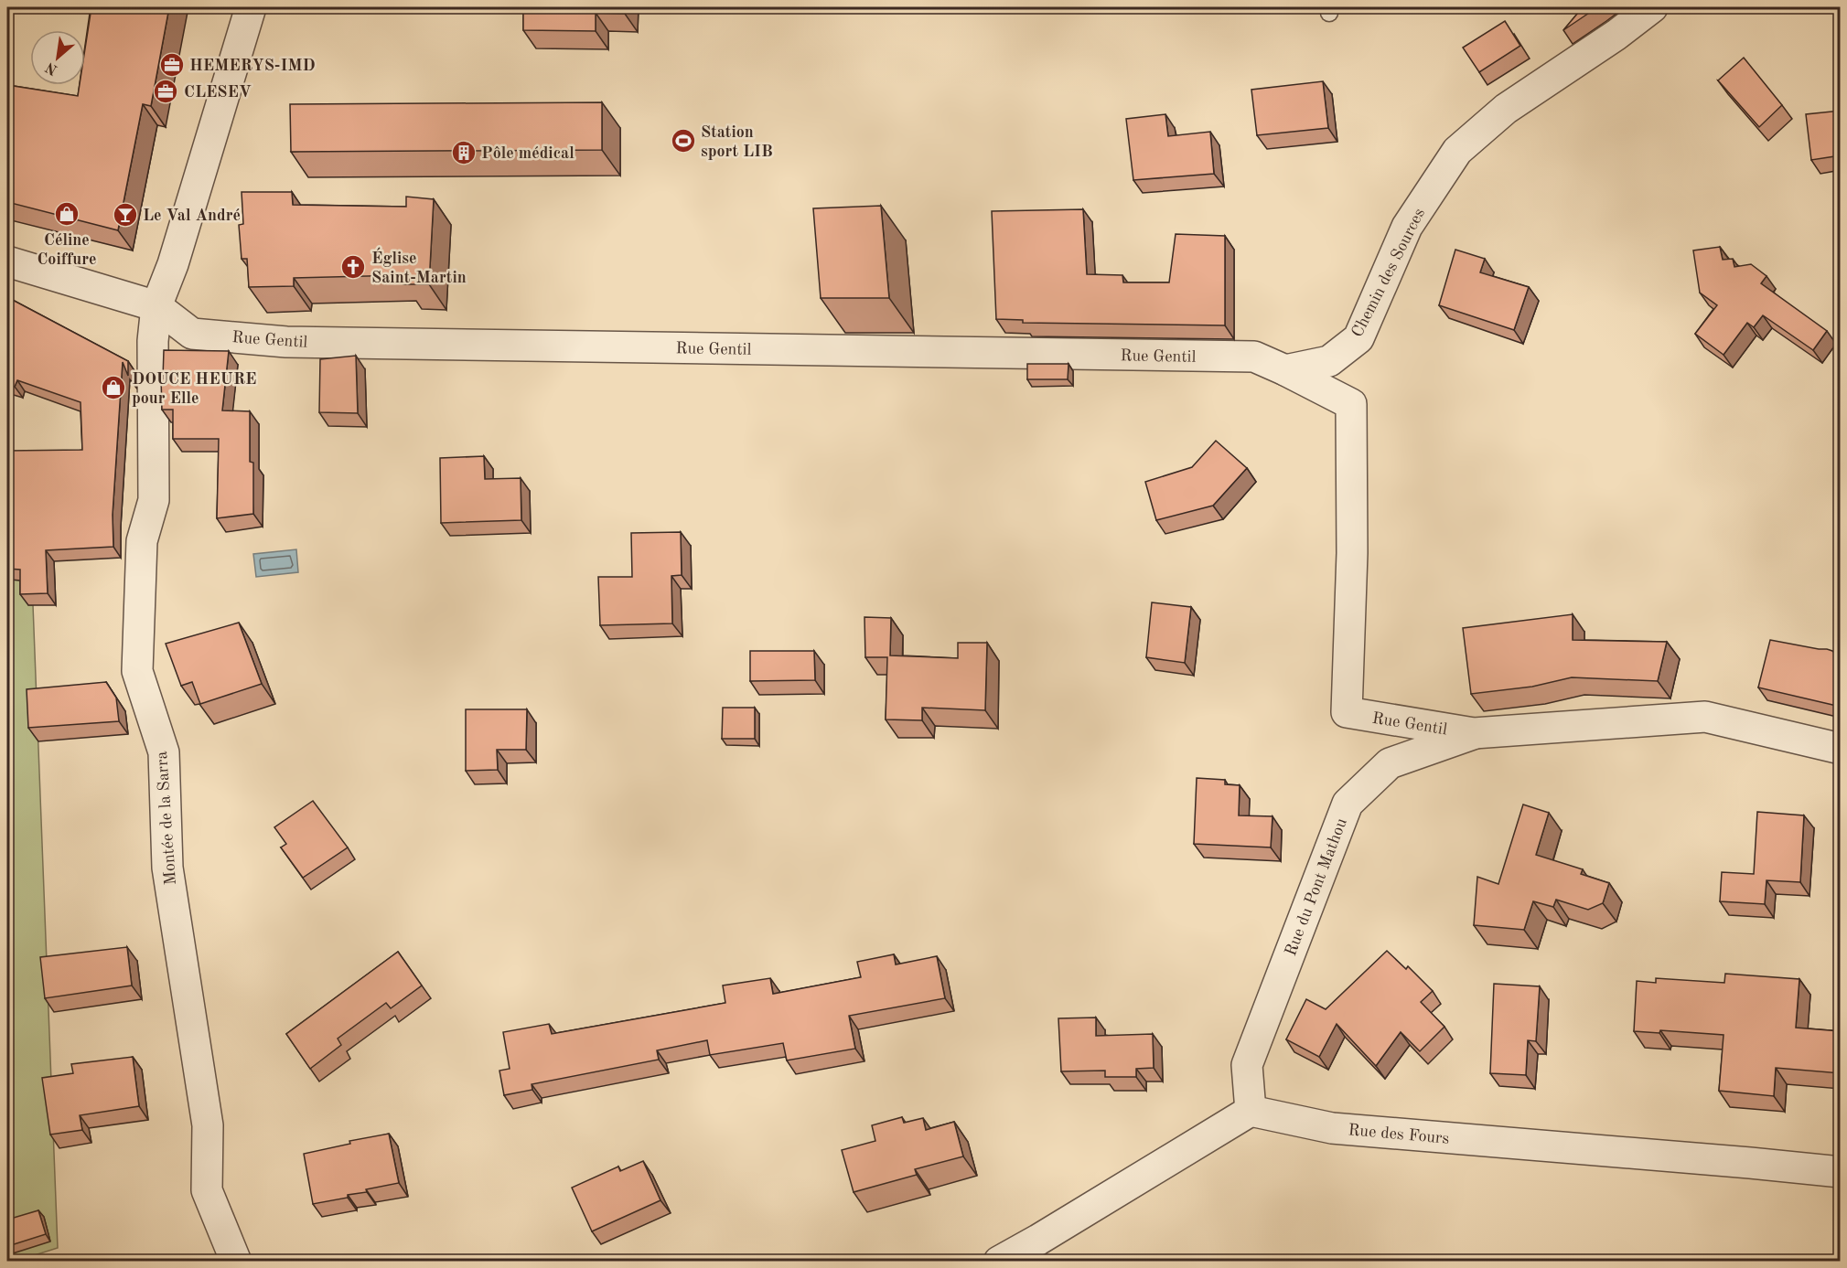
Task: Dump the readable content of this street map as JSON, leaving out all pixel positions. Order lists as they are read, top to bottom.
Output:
{
  "streets": {
    "street": [
      "Chemin des Sources",
      "Rue Gentil",
      "Montée de la Sarra",
      "Rue du Pont Mathou",
      "Rue des Fours"
    ]
  },
  "crossings": [
    ["Chemin des Sources", "Rue Gentil"],
    ["Rue Gentil", "Montée de la Sarra"],
    ["Rue Gentil", "Rue du Pont Mathou"],
    ["Rue du Pont Mathou", "Rue des Fours"]
  ],
  "places": {
    "office": ["HEMERYS-IMD", "CLESEV"],
    "sports": ["Station sport LIB"],
    "building": ["Pôle médical"],
    "shop": ["Céline Coiffure", "DOUCE HEURE pour Elle"],
    "bar": ["Le Val André"],
    "church": ["Église Saint-Martin"]
  },
  "north": "bottom left"
}
